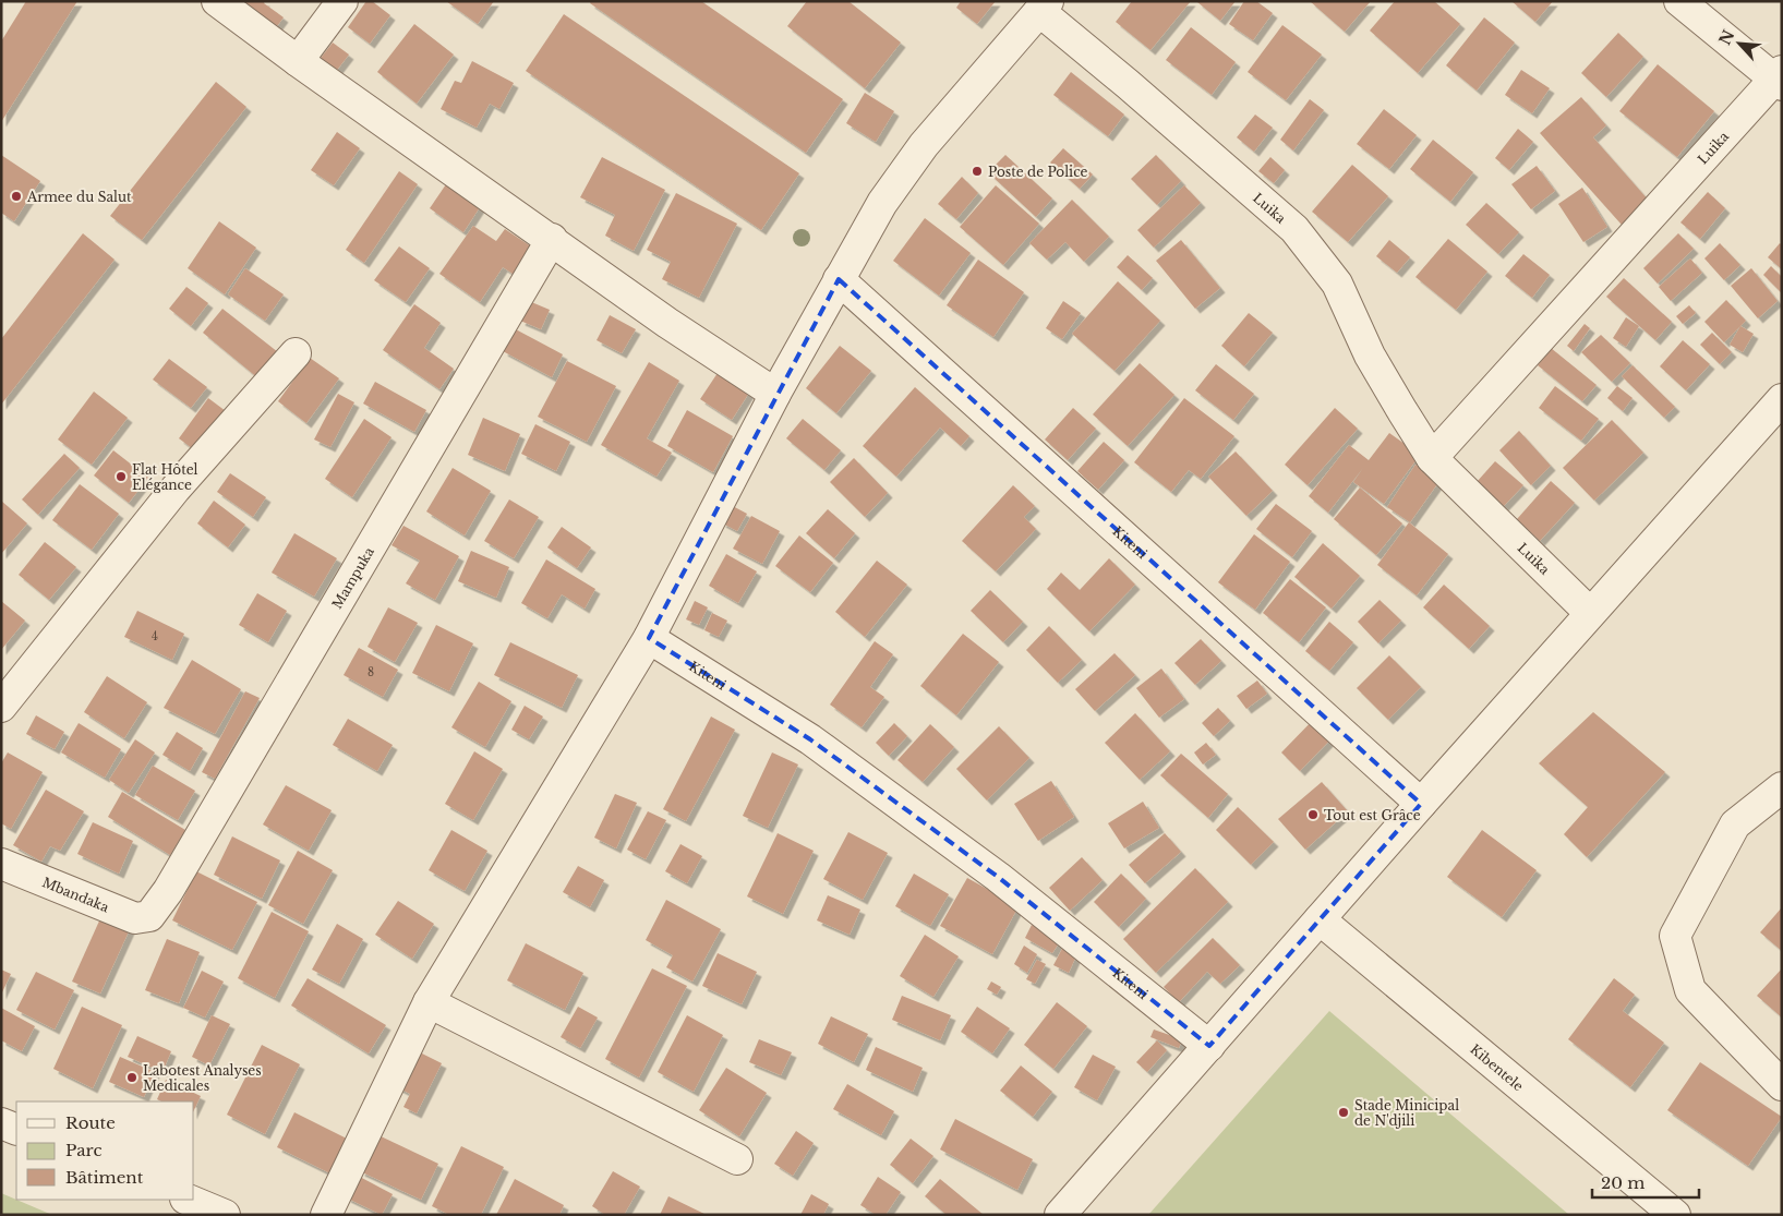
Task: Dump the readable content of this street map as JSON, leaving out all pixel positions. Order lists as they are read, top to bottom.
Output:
{
  "streets": {
    "street": [
      "Luika",
      "Kiteni",
      "Mampuka",
      "Mbandaka",
      "Kibentele"
    ]
  },
  "crossings": [
    ["Mampuka", "Mbandaka"]
  ],
  "places": [
    "Poste de Police",
    "Armee du Salut",
    "Flat Hôtel Elégance",
    "Tout est Grâce",
    "Labotest Analyses Medicales",
    "Stade Minicipal de N'djili"
  ],
  "house_numbers": ["4", "8"],
  "legend": ["Route", "Parc", "Bâtiment"],
  "scale_bar": "20 m",
  "north": "top left"
}
